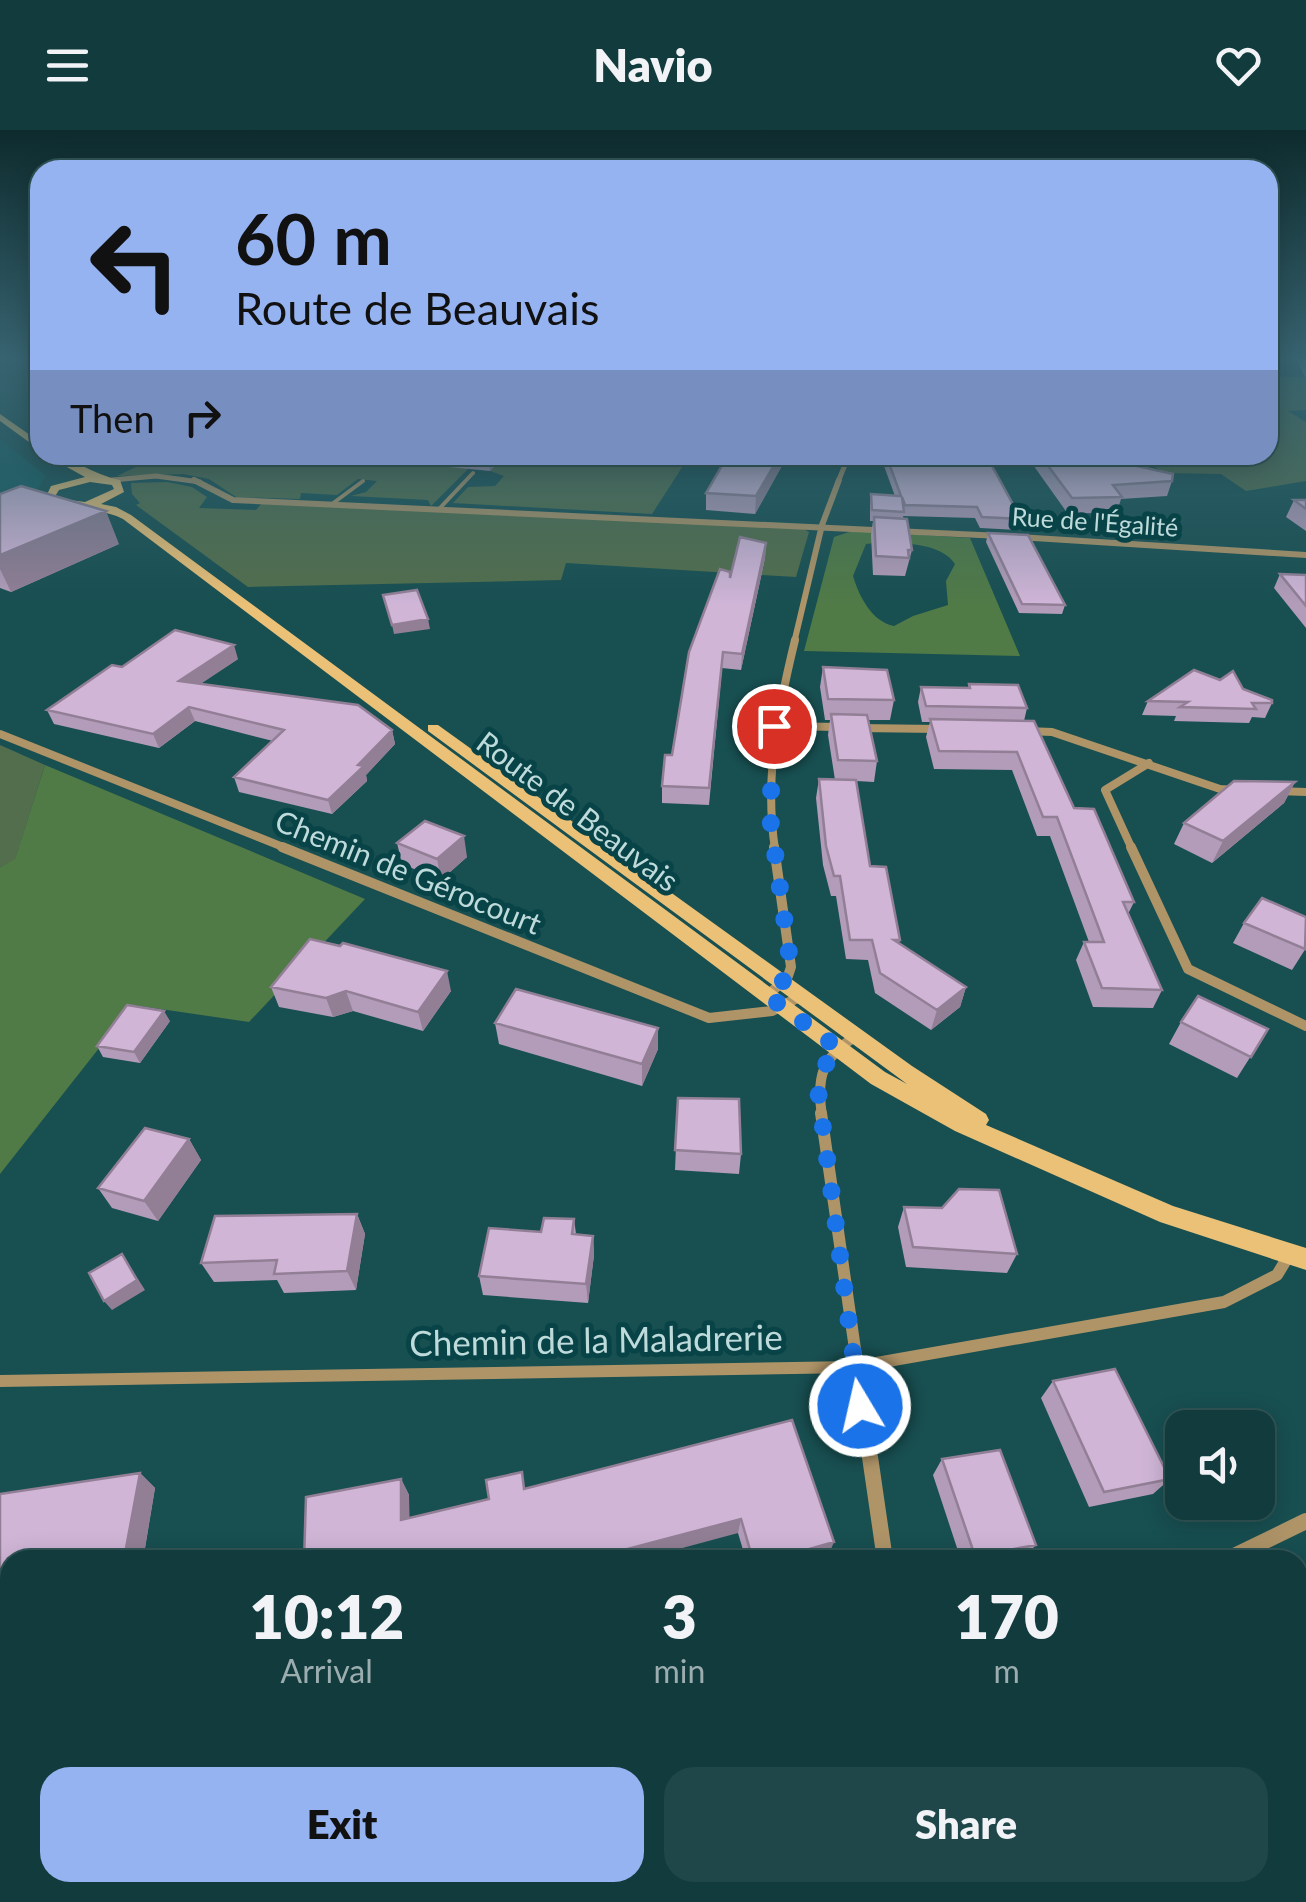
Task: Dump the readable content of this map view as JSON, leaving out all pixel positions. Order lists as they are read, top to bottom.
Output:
{
  "streets": {
    "main road": ["Route de Beauvais"],
    "street": ["Rue de l'Égalité", "Chemin de Gérocourt", "Chemin de la Maladrerie"]
  },
  "crossings": [
    ["Rue de l'Égalité", "Route de Beauvais"],
    ["Route de Beauvais", "Chemin de Gérocourt"],
    ["Route de Beauvais", "Chemin de la Maladrerie"]
  ],
  "page": {
    "header": "Navio",
    "turn": ["60 m", "Route de Beauvais"],
    "then": "Then",
    "eta": [
      "10:12",
      "Arrival",
      "3",
      "min",
      "170",
      "m"
    ],
    "buttons": ["Exit", "Share"]
  }
}
